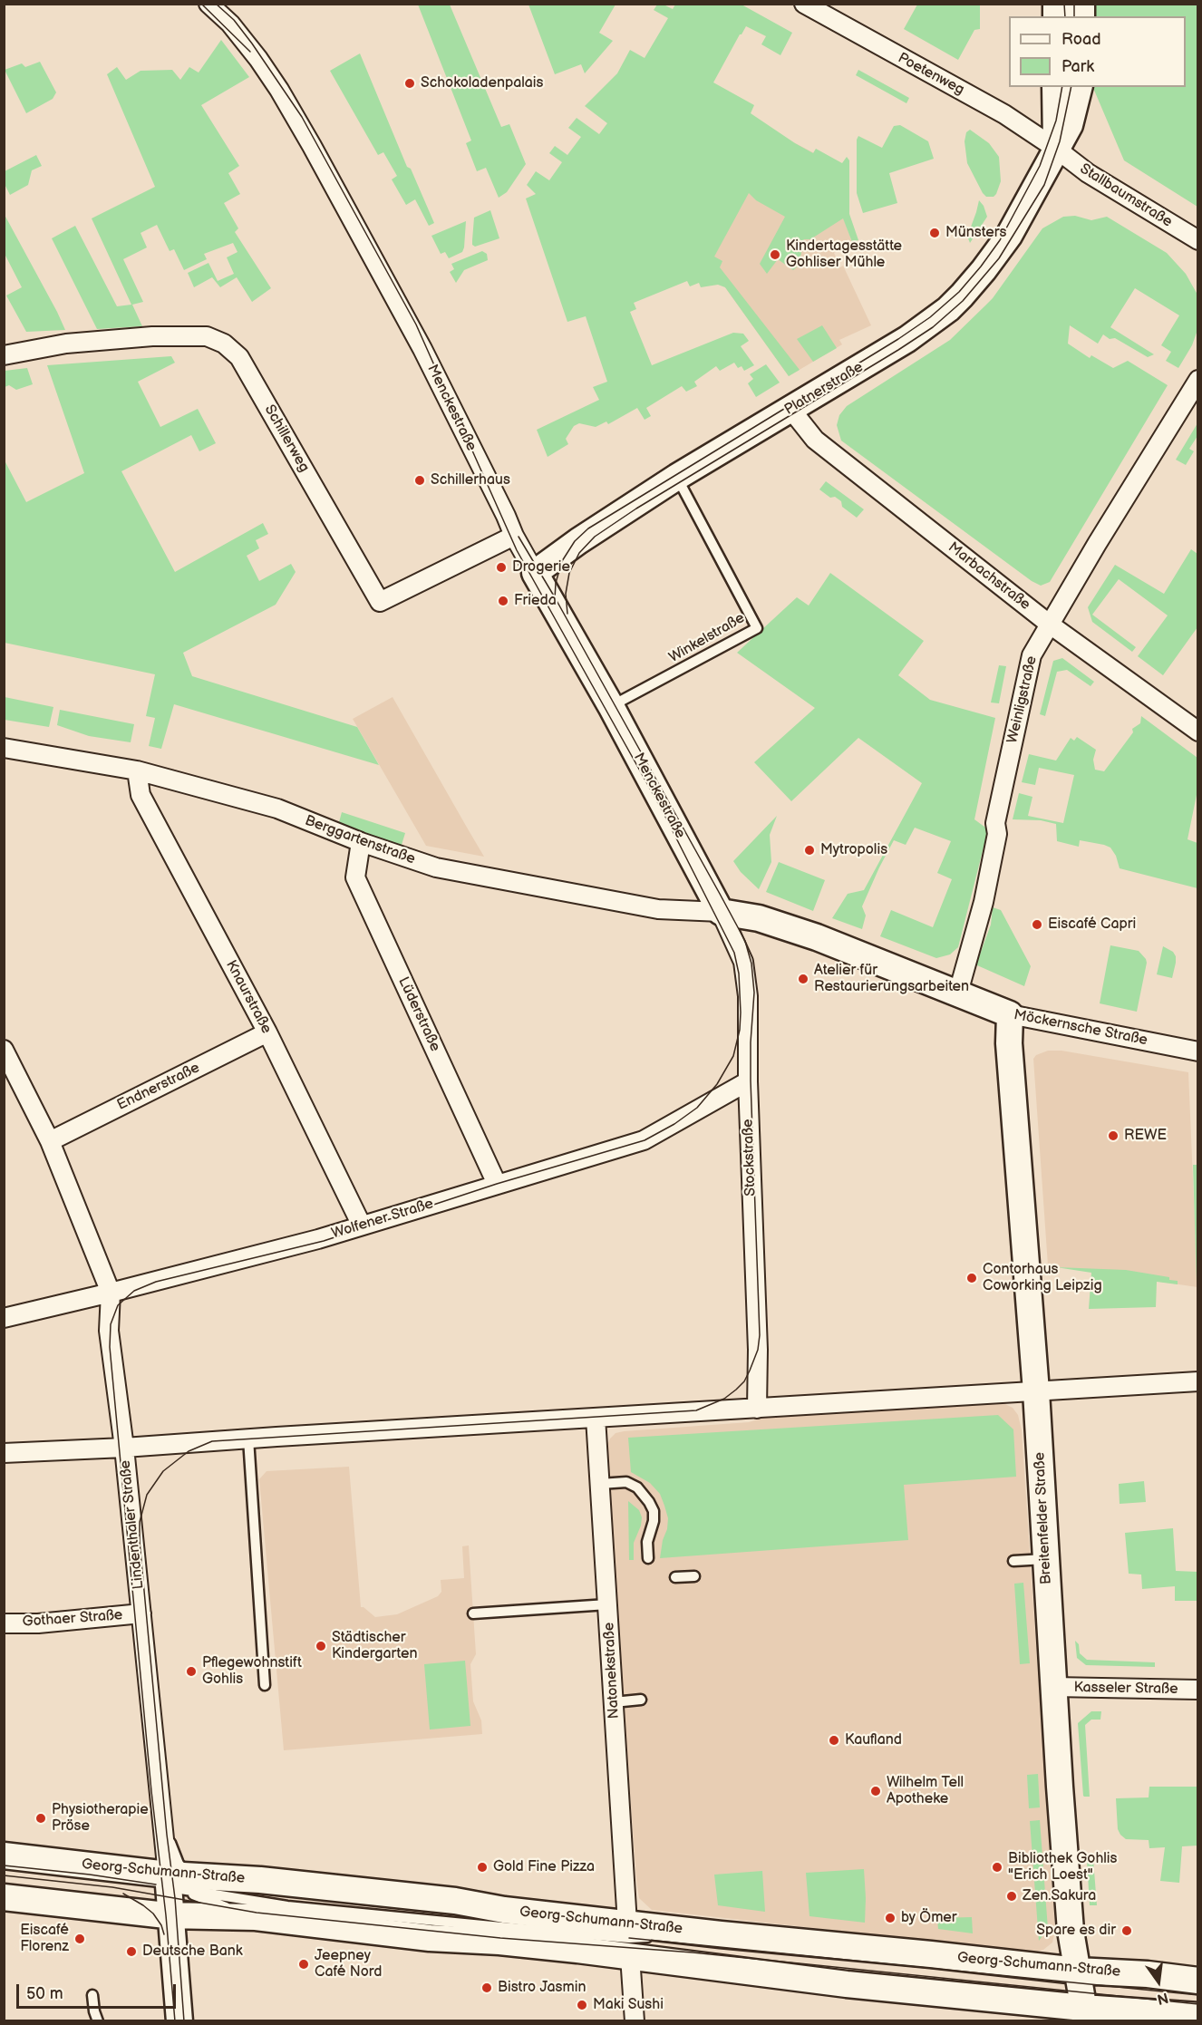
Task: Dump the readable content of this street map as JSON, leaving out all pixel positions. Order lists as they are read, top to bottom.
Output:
{
  "streets": {
    "main road": [
      "Platnerstraße",
      "Menckestraße",
      "Möckernsche Straße",
      "Breitenfelder Straße",
      "Lindenthaler Straße",
      "Georg-Schumann-Straße"
    ],
    "street": [
      "Poetenweg",
      "Stallbaumstraße",
      "Schillerweg",
      "Marbachstraße",
      "Weinligstraße",
      "Berggartenstraße",
      "Knaurstraße",
      "Lüderstraße",
      "Endnerstraße",
      "Stockstraße",
      "Wolfener Straße",
      "Gothaer Straße",
      "Natonekstraße",
      "Kasseler Straße"
    ],
    "lane": ["Winkelstraße"]
  },
  "crossings": [
    ["Poetenweg", "Stallbaumstraße"],
    ["Poetenweg", "Platnerstraße"],
    ["Stallbaumstraße", "Platnerstraße"],
    ["Platnerstraße", "Menckestraße"],
    ["Platnerstraße", "Marbachstraße"],
    ["Platnerstraße", "Winkelstraße"],
    ["Menckestraße", "Schillerweg"],
    ["Menckestraße", "Winkelstraße"],
    ["Menckestraße", "Berggartenstraße"],
    ["Menckestraße", "Möckernsche Straße"],
    ["Menckestraße", "Stockstraße"],
    ["Marbachstraße", "Weinligstraße"],
    ["Weinligstraße", "Möckernsche Straße"],
    ["Berggartenstraße", "Knaurstraße"],
    ["Berggartenstraße", "Lüderstraße"],
    ["Berggartenstraße", "Möckernsche Straße"],
    ["Berggartenstraße", "Stockstraße"],
    ["Knaurstraße", "Endnerstraße"],
    ["Knaurstraße", "Wolfener Straße"],
    ["Lüderstraße", "Wolfener Straße"],
    ["Möckernsche Straße", "Stockstraße"],
    ["Möckernsche Straße", "Breitenfelder Straße"],
    ["Endnerstraße", "Lindenthaler Straße"],
    ["Stockstraße", "Wolfener Straße"],
    ["Wolfener Straße", "Lindenthaler Straße"],
    ["Breitenfelder Straße", "Kasseler Straße"],
    ["Breitenfelder Straße", "Georg-Schumann-Straße"],
    ["Lindenthaler Straße", "Gothaer Straße"],
    ["Lindenthaler Straße", "Georg-Schumann-Straße"],
    ["Natonekstraße", "Georg-Schumann-Straße"]
  ],
  "places": [
    "Schokoladenpalais",
    "Münsters",
    "Kindertagesstätte Gohliser Mühle",
    "Schillerhaus",
    "Drogerie",
    "Frieda",
    "Mytropolis",
    "Eiscafé Capri",
    "Atelier für Restaurierungsarbeiten",
    "REWE",
    "Contorhaus Coworking Leipzig",
    "Städtischer Kindergarten",
    "Pflegewohnstift Gohlis",
    "Kaufland",
    "Wilhelm Tell Apotheke",
    "Physiotherapie Pröse",
    "Gold Fine Pizza",
    "Bibliothek Gohlis \"Erich Loest\"",
    "Zen.Sakura",
    "by Ömer",
    "Spare es dir",
    "Eiscafé Florenz",
    "Deutsche Bank",
    "Jeepney Café Nord",
    "Bistro Jasmin",
    "Maki Sushi"
  ],
  "legend": ["Road", "Park"],
  "scale_bar": "50 m",
  "north": "bottom"
}
